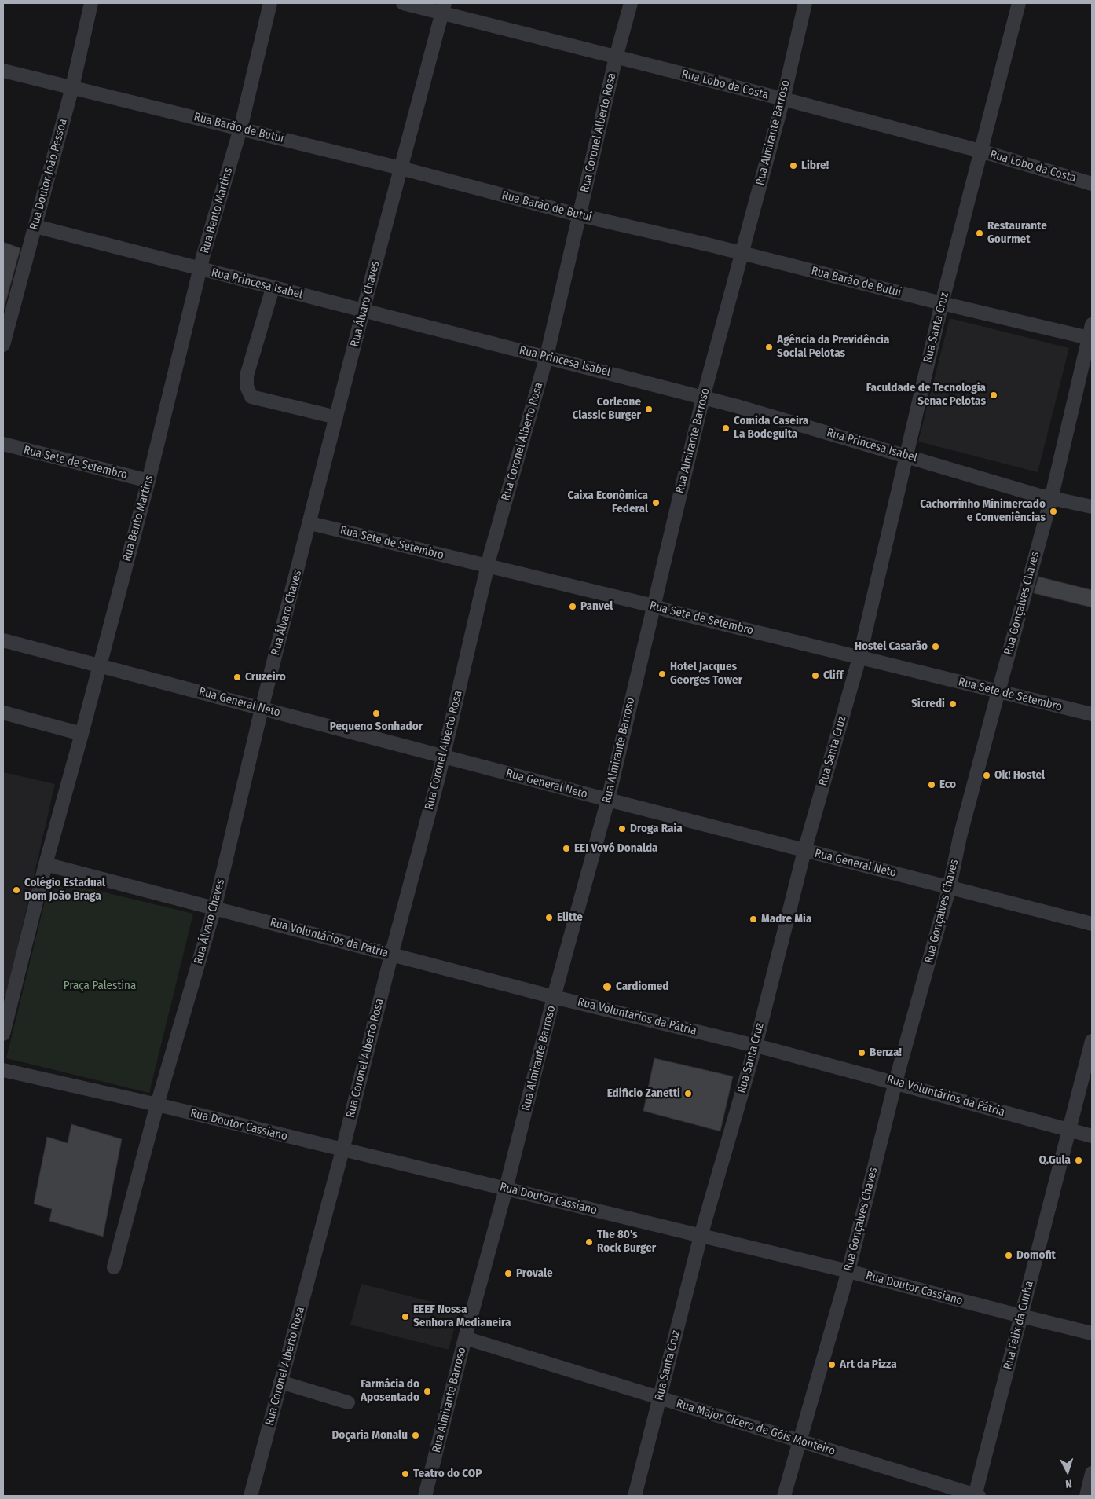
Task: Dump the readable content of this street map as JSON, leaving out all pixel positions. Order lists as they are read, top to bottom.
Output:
{
  "streets": {
    "street": [
      "Rua Lobo da Costa",
      "Rua Barão de Butuí",
      "Rua Coronel Alberto Rosa",
      "Rua Almirante Barroso",
      "Rua Doutor João Pessoa",
      "Rua Bento Martins",
      "Rua Princesa Isabel",
      "Rua Álvaro Chaves",
      "Rua Santa Cruz",
      "Rua Sete de Setembro",
      "Rua Gonçalves Chaves",
      "Rua General Neto",
      "Rua Voluntários da Pátria",
      "Rua Doutor Cassiano",
      "Rua Felix da Cunha",
      "Rua Major Cícero de Góis Monteiro"
    ]
  },
  "crossings": [
    ["Rua Lobo da Costa", "Rua Coronel Alberto Rosa"],
    ["Rua Lobo da Costa", "Rua Almirante Barroso"],
    ["Rua Lobo da Costa", "Rua Álvaro Chaves"],
    ["Rua Lobo da Costa", "Rua Santa Cruz"],
    ["Rua Barão de Butuí", "Rua Coronel Alberto Rosa"],
    ["Rua Barão de Butuí", "Rua Almirante Barroso"],
    ["Rua Barão de Butuí", "Rua Doutor João Pessoa"],
    ["Rua Barão de Butuí", "Rua Bento Martins"],
    ["Rua Barão de Butuí", "Rua Álvaro Chaves"],
    ["Rua Barão de Butuí", "Rua Santa Cruz"],
    ["Rua Barão de Butuí", "Rua Gonçalves Chaves"],
    ["Rua Coronel Alberto Rosa", "Rua Princesa Isabel"],
    ["Rua Coronel Alberto Rosa", "Rua Sete de Setembro"],
    ["Rua Coronel Alberto Rosa", "Rua General Neto"],
    ["Rua Coronel Alberto Rosa", "Rua Voluntários da Pátria"],
    ["Rua Coronel Alberto Rosa", "Rua Doutor Cassiano"],
    ["Rua Almirante Barroso", "Rua Princesa Isabel"],
    ["Rua Almirante Barroso", "Rua Sete de Setembro"],
    ["Rua Almirante Barroso", "Rua General Neto"],
    ["Rua Almirante Barroso", "Rua Voluntários da Pátria"],
    ["Rua Almirante Barroso", "Rua Doutor Cassiano"],
    ["Rua Almirante Barroso", "Rua Major Cícero de Góis Monteiro"],
    ["Rua Doutor João Pessoa", "Rua Princesa Isabel"],
    ["Rua Bento Martins", "Rua Princesa Isabel"],
    ["Rua Bento Martins", "Rua Sete de Setembro"],
    ["Rua Bento Martins", "Rua General Neto"],
    ["Rua Bento Martins", "Rua Voluntários da Pátria"],
    ["Rua Princesa Isabel", "Rua Álvaro Chaves"],
    ["Rua Princesa Isabel", "Rua Santa Cruz"],
    ["Rua Princesa Isabel", "Rua Gonçalves Chaves"],
    ["Rua Álvaro Chaves", "Rua Sete de Setembro"],
    ["Rua Álvaro Chaves", "Rua General Neto"],
    ["Rua Álvaro Chaves", "Rua Voluntários da Pátria"],
    ["Rua Álvaro Chaves", "Rua Doutor Cassiano"],
    ["Rua Santa Cruz", "Rua Sete de Setembro"],
    ["Rua Santa Cruz", "Rua General Neto"],
    ["Rua Santa Cruz", "Rua Voluntários da Pátria"],
    ["Rua Santa Cruz", "Rua Doutor Cassiano"],
    ["Rua Santa Cruz", "Rua Major Cícero de Góis Monteiro"],
    ["Rua Sete de Setembro", "Rua Gonçalves Chaves"],
    ["Rua Gonçalves Chaves", "Rua General Neto"],
    ["Rua Gonçalves Chaves", "Rua Voluntários da Pátria"],
    ["Rua Gonçalves Chaves", "Rua Doutor Cassiano"],
    ["Rua Gonçalves Chaves", "Rua Major Cícero de Góis Monteiro"],
    ["Rua Voluntários da Pátria", "Rua Felix da Cunha"],
    ["Rua Doutor Cassiano", "Rua Felix da Cunha"],
    ["Rua Felix da Cunha", "Rua Major Cícero de Góis Monteiro"]
  ],
  "parks": ["Praça Palestina"],
  "places": [
    "Libre!",
    "Restaurante Gourmet",
    "Agência da Previdência Social Pelotas",
    "Faculdade de Tecnologia Senac Pelotas",
    "Corleone Classic Burger",
    "Comida Caseira La Bodeguita",
    "Caixa Econômica Federal",
    "Cachorrinho Minimercado e Conveniências",
    "Panvel",
    "Hostel Casarão",
    "Hotel Jacques Georges Tower",
    "Cliff",
    "Cruzeiro",
    "Sicredi",
    "Pequeno Sonhador",
    "Ok! Hostel",
    "Eco",
    "Droga Raia",
    "EEI Vovó Donalda",
    "Colégio Estadual Dom João Braga",
    "Elitte",
    "Madre Mia",
    "Cardiomed",
    "Benza!",
    "Edificio Zanetti",
    "Q.Gula",
    "The 80's Rock Burger",
    "Domofit",
    "Provale",
    "EEEF Nossa Senhora Medianeira",
    "Art da Pizza",
    "Farmácia do Aposentado",
    "Doçaria Monalu",
    "Teatro do COP"
  ],
  "north": "bottom"
}
